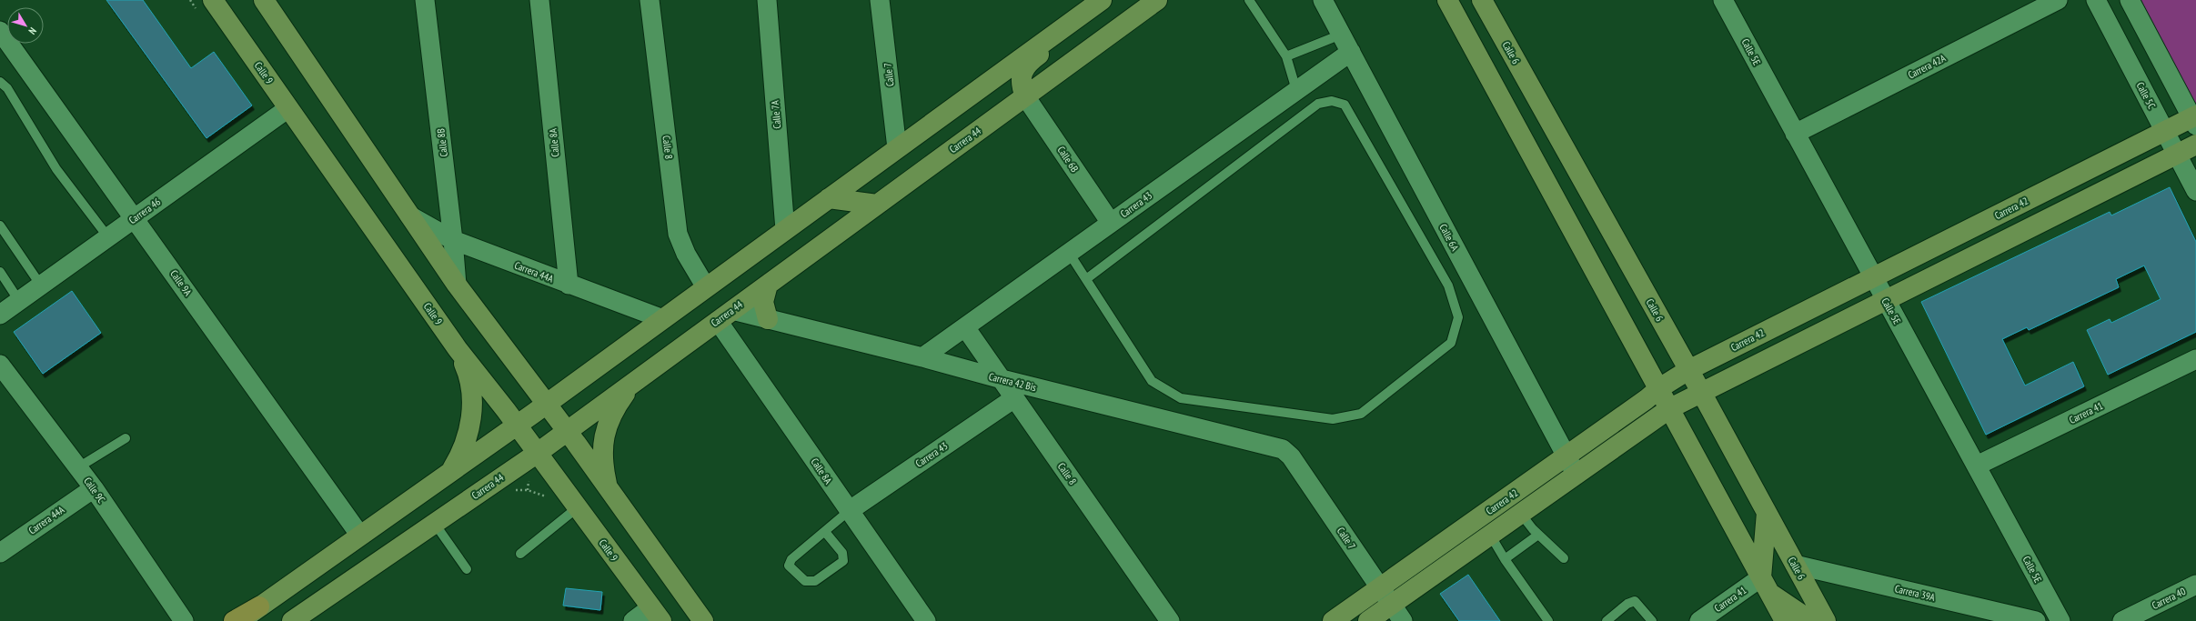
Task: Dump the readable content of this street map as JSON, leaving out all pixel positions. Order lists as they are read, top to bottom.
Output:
{
  "streets": {
    "main road": [
      "Calle 6",
      "Calle 9",
      "Carrera 44",
      "Carrera 42"
    ],
    "street": [
      "Calle 5E",
      "Carrera 42A",
      "Calle 7",
      "Calle 5C",
      "Calle 7A",
      "Calle 8B",
      "Calle 8A",
      "Calle 8",
      "Calle 6B",
      "Carrera 43",
      "Carrera 46",
      "Calle 6A",
      "Carrera 44A",
      "Calle 9A",
      "Carrera 42 Bis",
      "Carrera 41",
      "Calle 9C",
      "Carrera 39A",
      "Carrera 40"
    ]
  },
  "crossings": [
    ["Calle 5E", "Carrera 42A"],
    ["Calle 5E", "Carrera 42"],
    ["Calle 5E", "Carrera 41"],
    ["Calle 6", "Carrera 42"],
    ["Calle 6", "Carrera 39A"],
    ["Calle 9", "Carrera 44"],
    ["Calle 9", "Carrera 46"],
    ["Calle 7", "Carrera 42"],
    ["Calle 7", "Carrera 42 Bis"],
    ["Calle 5C", "Carrera 42"],
    ["Carrera 44", "Calle 8A"],
    ["Carrera 44", "Calle 6B"],
    ["Carrera 44", "Carrera 42 Bis"],
    ["Calle 8B", "Carrera 44A"],
    ["Calle 8A", "Carrera 43"],
    ["Calle 8A", "Carrera 44A"],
    ["Calle 8A", "Carrera 42 Bis"],
    ["Calle 8", "Carrera 43"],
    ["Calle 8", "Carrera 42 Bis"],
    ["Calle 6B", "Carrera 43"],
    ["Carrera 43", "Calle 6A"],
    ["Carrera 43", "Carrera 42 Bis"],
    ["Carrera 42", "Calle 6A"],
    ["Carrera 46", "Calle 9A"],
    ["Carrera 44A", "Calle 9C"]
  ],
  "north": "bottom right"
}
